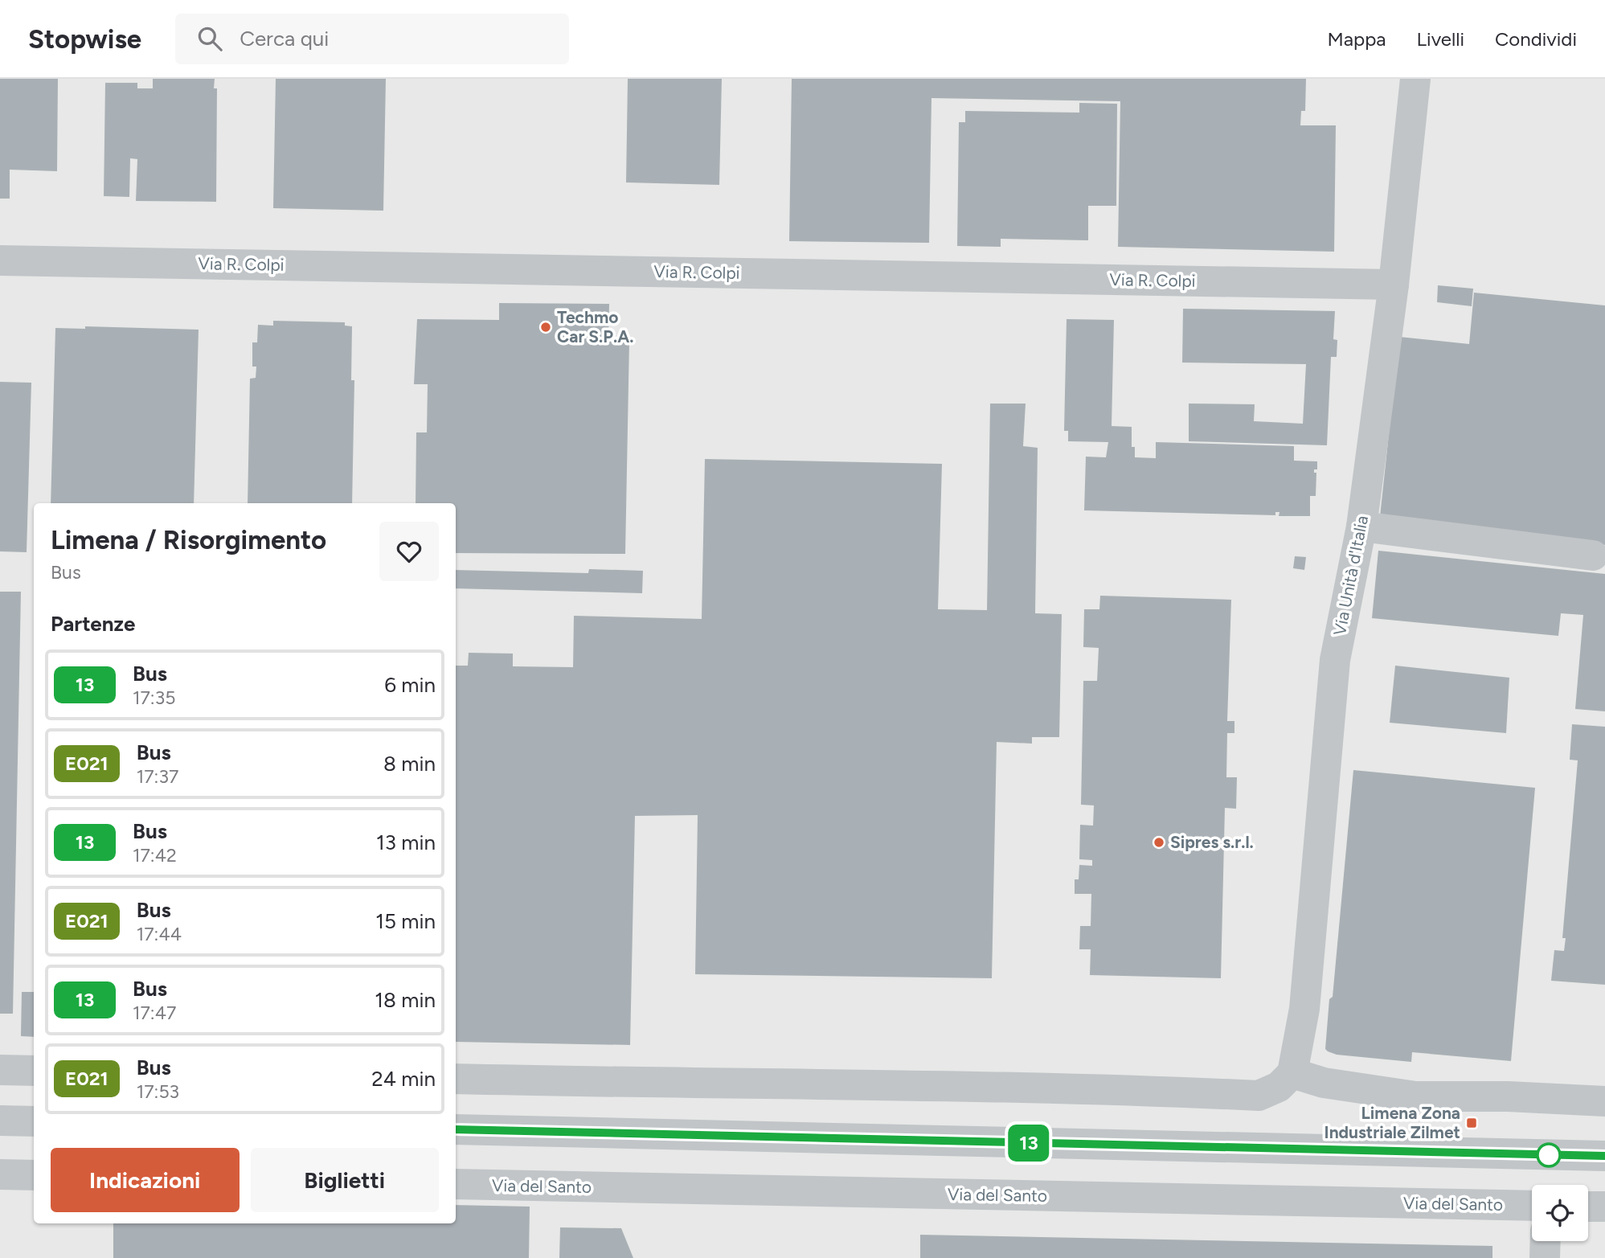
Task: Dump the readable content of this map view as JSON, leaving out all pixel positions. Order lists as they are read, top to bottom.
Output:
{
  "streets": {
    "street": ["Via R. Colpi", "Via Unità d'Italia", "Via del Santo"]
  },
  "crossings": [
    ["Via R. Colpi", "Via Unità d'Italia"]
  ],
  "places": {
    "other": ["Techmo Car S.P.A.", "Sipres s.r.l."],
    "transit": ["Limena Zona Industriale Zilmet"]
  },
  "lines": ["bus line 13"],
  "page": {
    "header": "Stopwise",
    "search": "Cerca qui",
    "nav": ["Mappa", "Livelli", "Condividi"],
    "on_map": "13",
    "heading": [
      ["Limena / Risorgimento", "Bus"],
      "Partenze"
    ],
    "list": [
      {
        "mark": "13",
        "name": "Bus",
        "note": "17:35",
        "value": "6 min"
      },
      {
        "mark": "E021",
        "name": "Bus",
        "note": "17:37",
        "value": "8 min"
      },
      {
        "mark": "13",
        "name": "Bus",
        "note": "17:42",
        "value": "13 min"
      },
      {
        "mark": "E021",
        "name": "Bus",
        "note": "17:44",
        "value": "15 min"
      },
      {
        "mark": "13",
        "name": "Bus",
        "note": "17:47",
        "value": "18 min"
      },
      {
        "mark": "E021",
        "name": "Bus",
        "note": "17:53",
        "value": "24 min"
      }
    ],
    "buttons": ["Indicazioni", "Biglietti"]
  }
}
